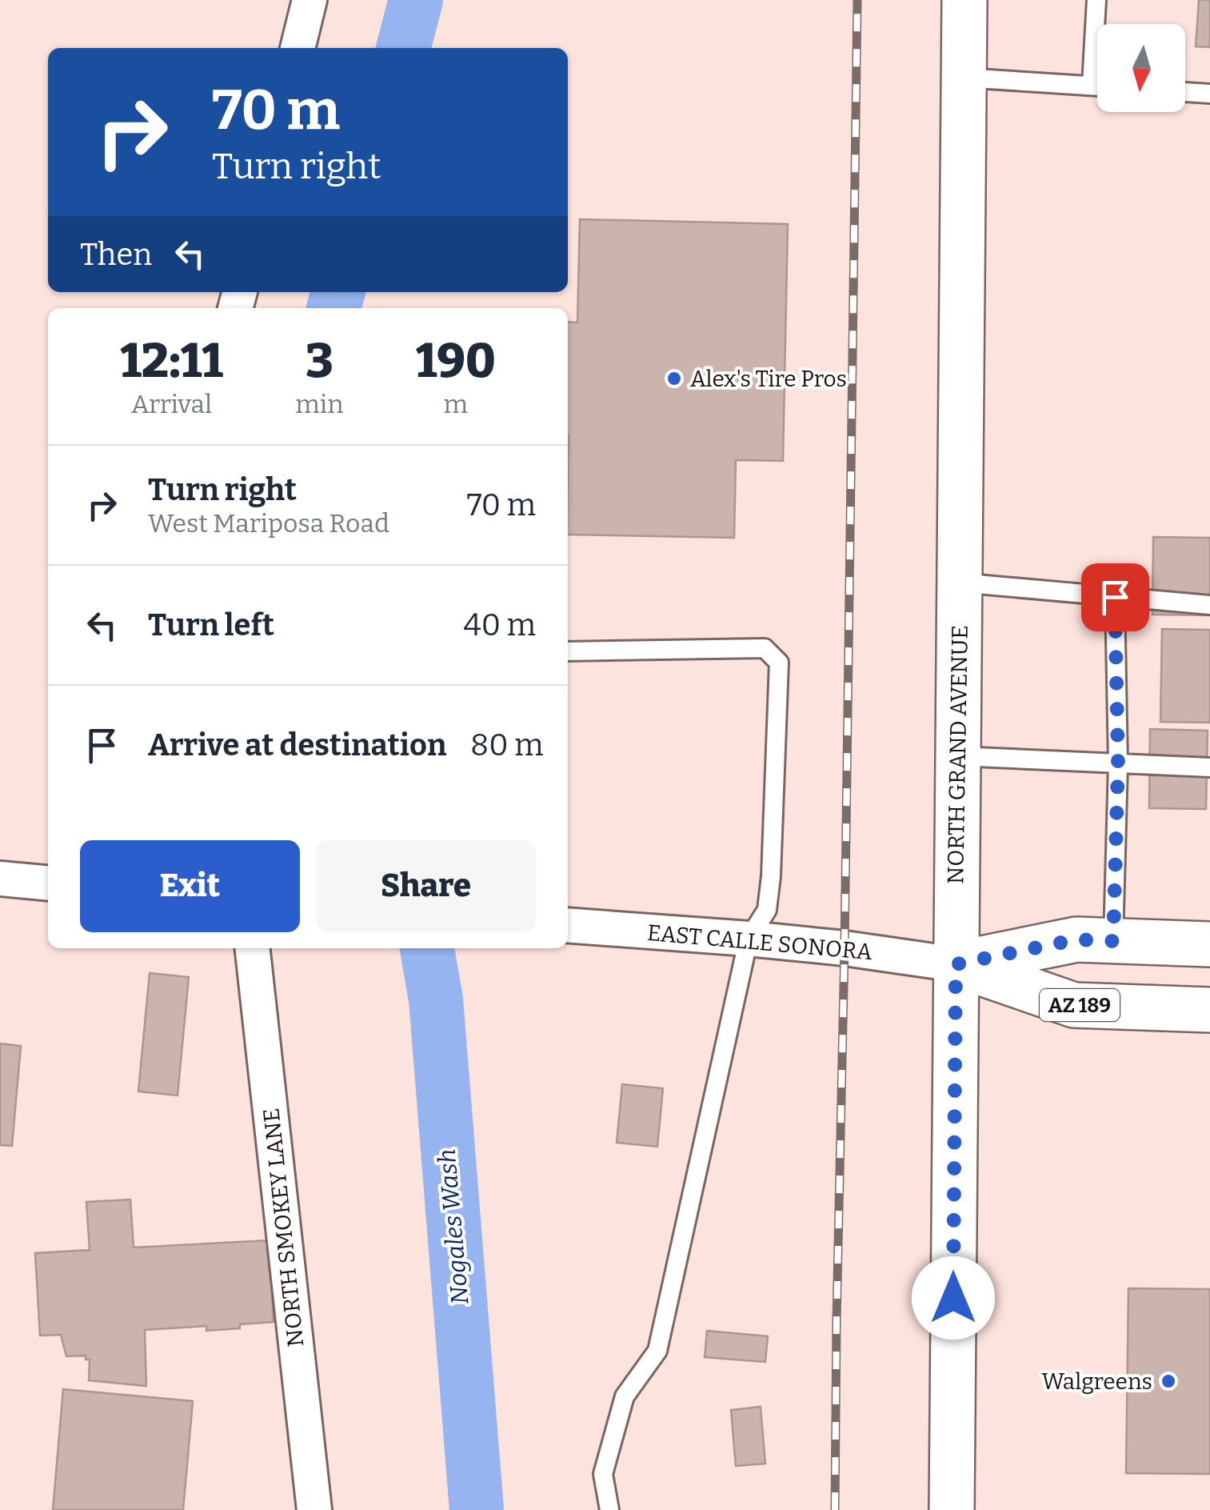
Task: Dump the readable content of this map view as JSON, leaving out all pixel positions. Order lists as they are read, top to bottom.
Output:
{
  "streets": {
    "main road": ["NORTH GRAND AVENUE", "AZ 189"],
    "street": ["EAST CALLE SONORA", "NORTH SMOKEY LANE"]
  },
  "crossings": [
    ["NORTH GRAND AVENUE", "EAST CALLE SONORA"],
    ["NORTH GRAND AVENUE", "AZ 189"],
    ["EAST CALLE SONORA", "AZ 189"]
  ],
  "water": ["Nogales Wash"],
  "places": ["Alex's Tire Pros", "Walgreens"],
  "north": "bottom",
  "page": {
    "turn": ["70 m", "Turn right"],
    "then": "Then",
    "eta": [
      "12:11",
      "Arrival",
      "3",
      "min",
      "190",
      "m"
    ],
    "list": [
      {
        "name": "Turn right",
        "note": "West Mariposa Road",
        "value": "70 m"
      },
      {
        "name": "Turn left",
        "value": "40 m"
      },
      {
        "name": "Arrive at destination",
        "value": "80 m"
      }
    ],
    "buttons": ["Exit", "Share"]
  }
}
